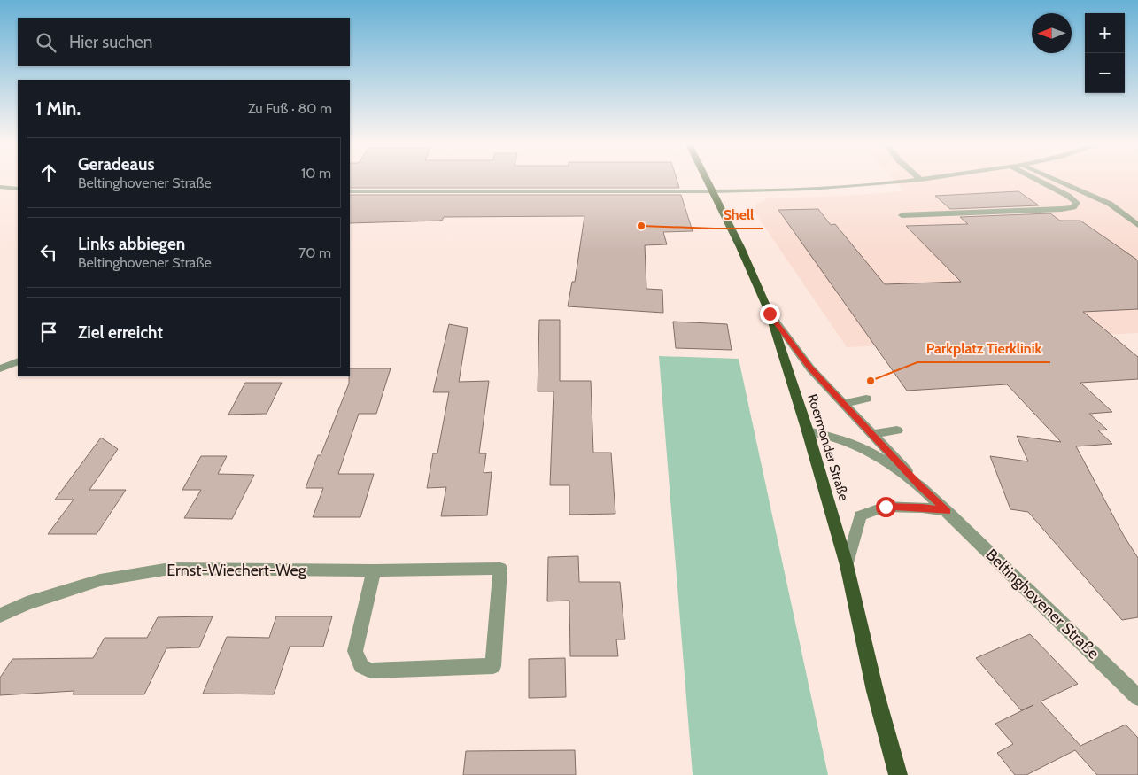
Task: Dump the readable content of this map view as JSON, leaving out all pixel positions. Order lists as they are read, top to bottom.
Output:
{
  "streets": {
    "main road": ["Roermonder Straße"],
    "street": ["Ernst-Wiechert-Weg", "Beltinghovener Straße"]
  },
  "crossings": [
    ["Roermonder Straße", "Beltinghovener Straße"]
  ],
  "places": ["Shell", "Parkplatz Tierklinik"],
  "north": "left",
  "page": {
    "map_buttons": ["+", "−"],
    "search": "Hier suchen",
    "heading": ["1 Min.", "Zu Fuß · 80 m"],
    "list": [
      ["Geradeaus", "Beltinghovener Straße", "10 m"],
      ["Links abbiegen", "Beltinghovener Straße", "70 m"],
      "Ziel erreicht"
    ]
  }
}
